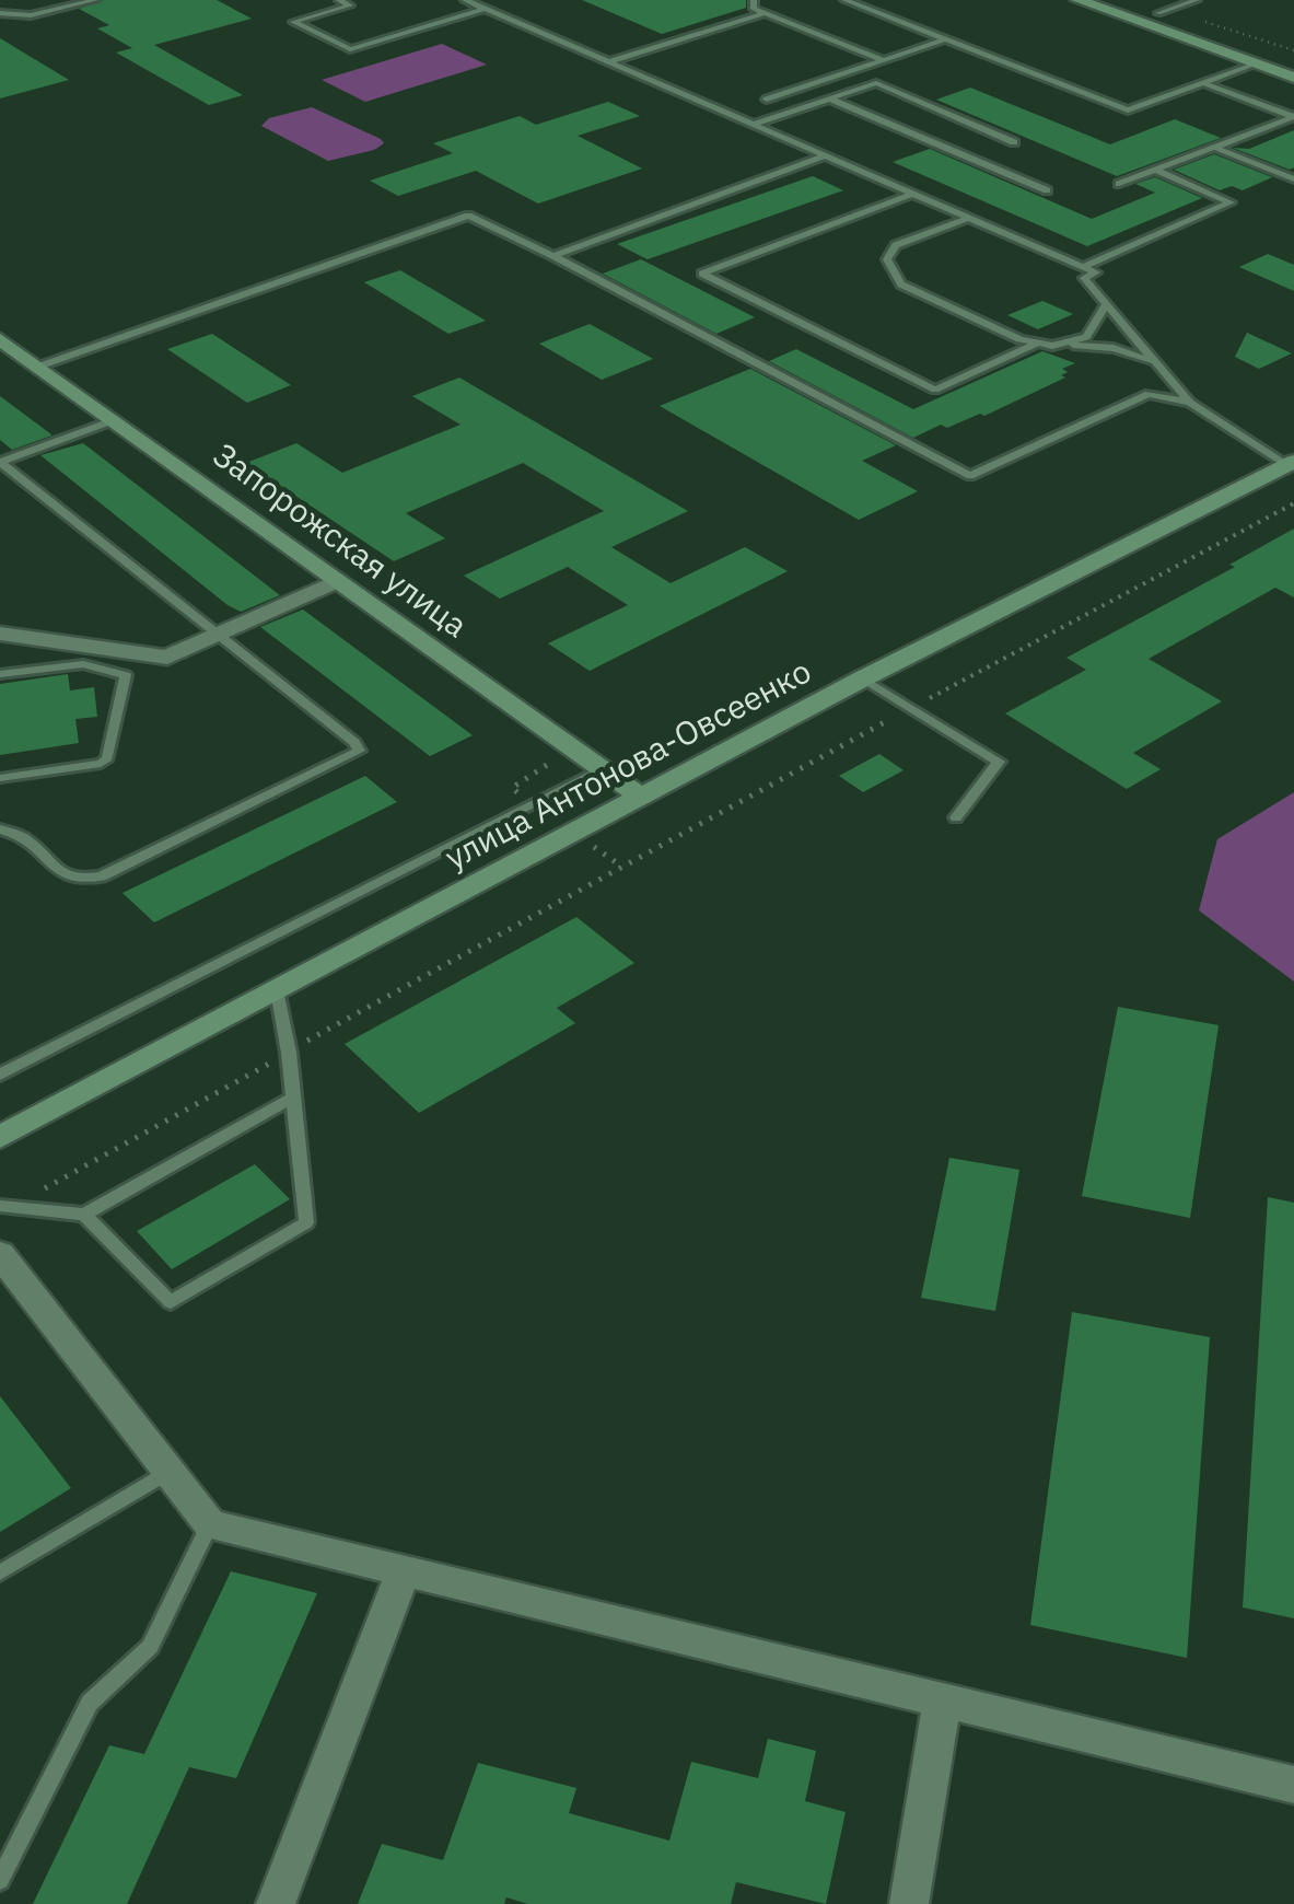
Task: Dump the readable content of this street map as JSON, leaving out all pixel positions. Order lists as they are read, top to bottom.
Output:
{
  "streets": {
    "main road": ["Запорожская улица", "улица Антонова-Овсеенко"]
  },
  "crossings": [
    ["Запорожская улица", "улица Антонова-Овсеенко"]
  ]
}
